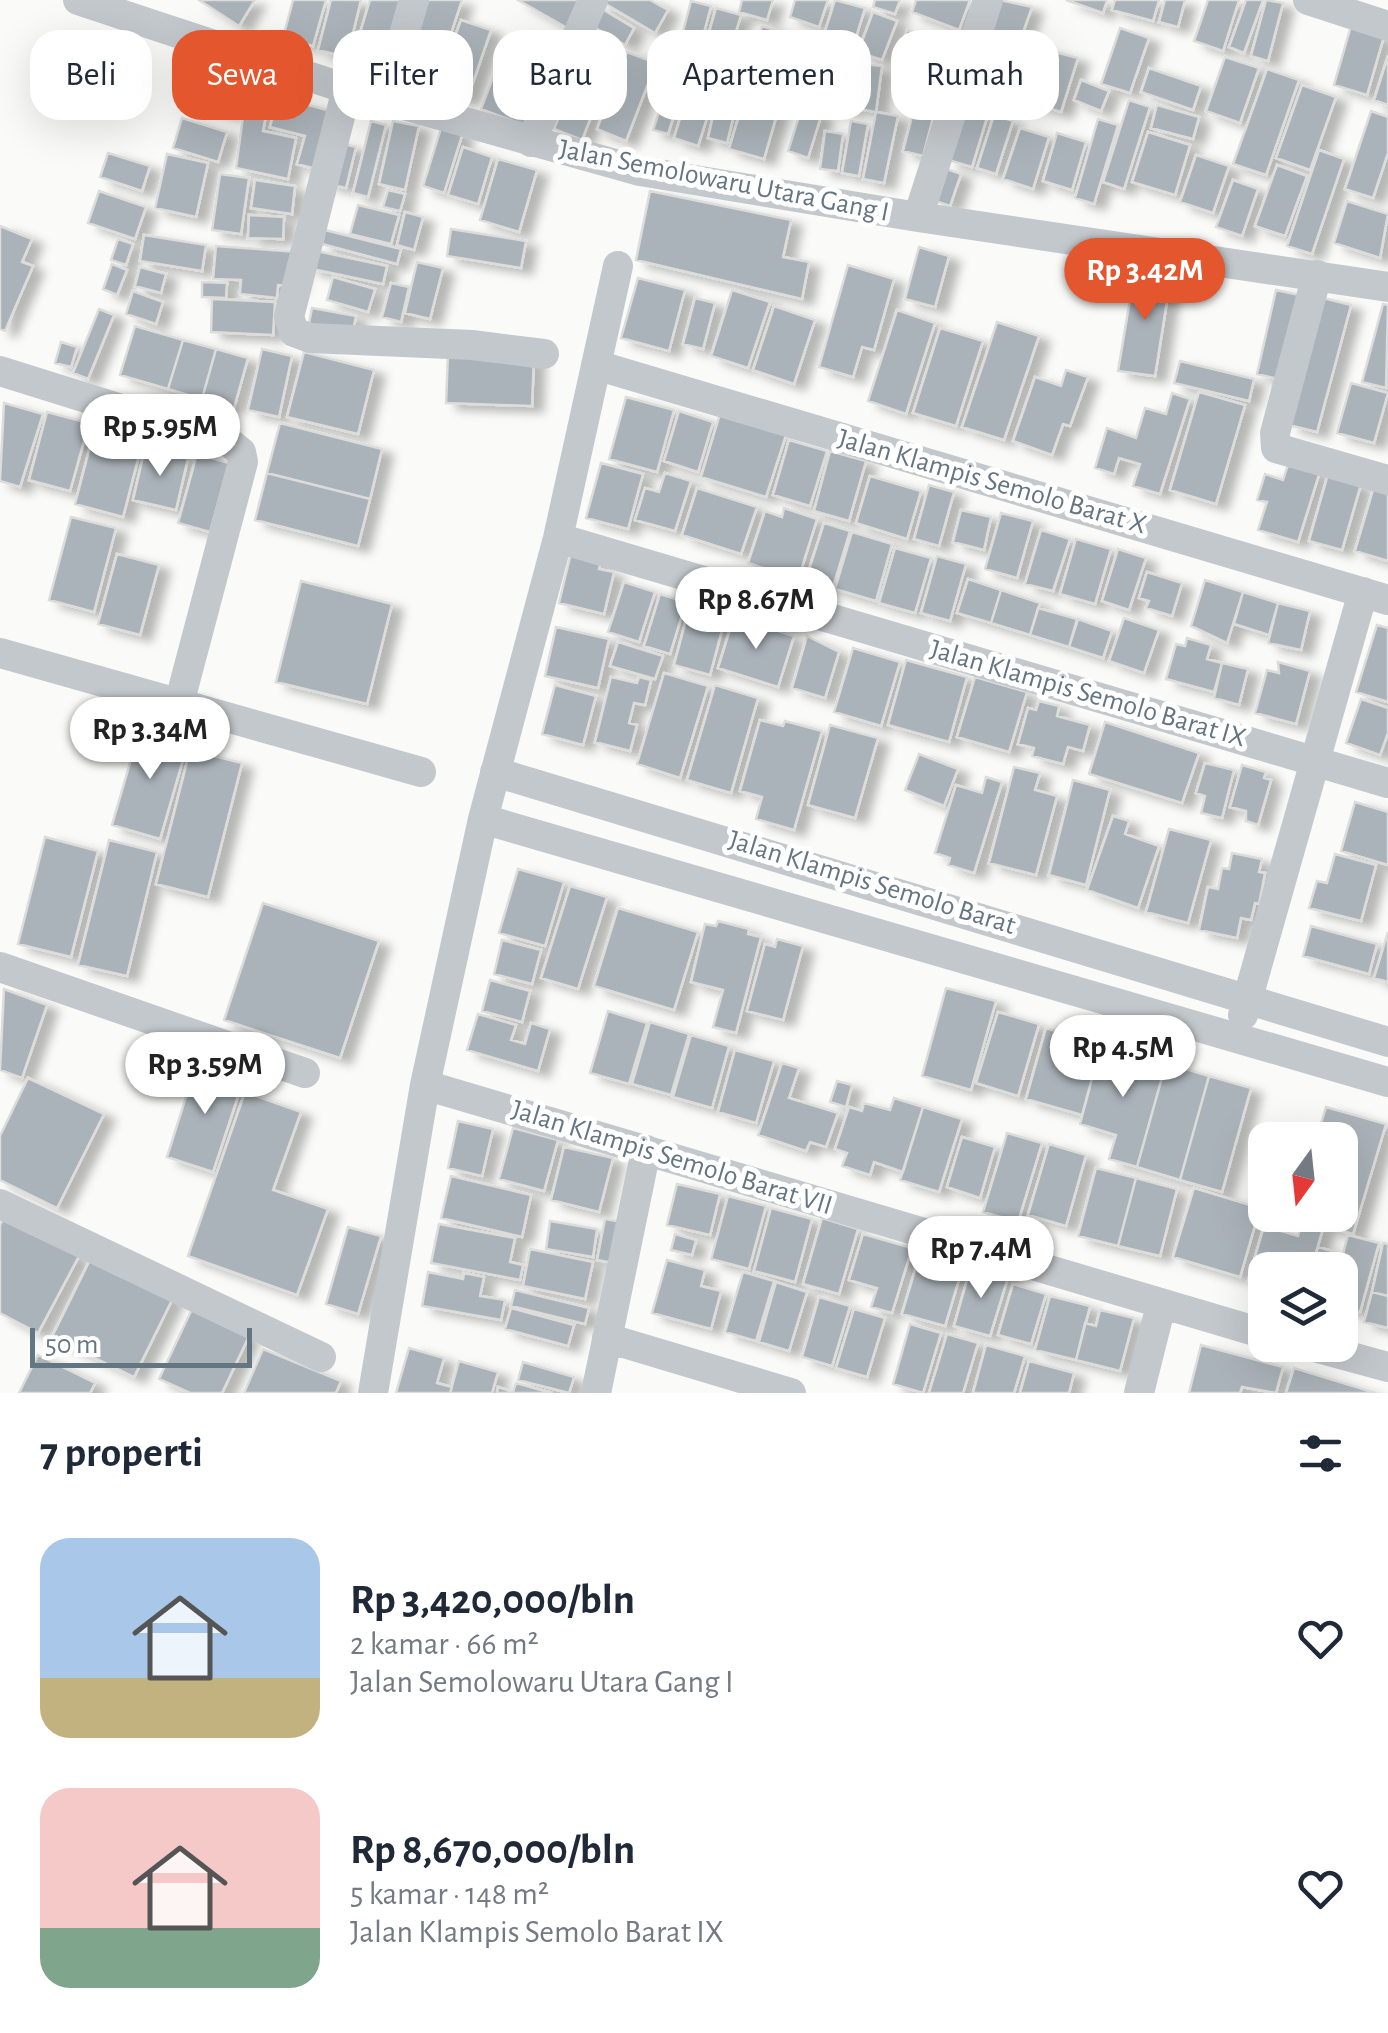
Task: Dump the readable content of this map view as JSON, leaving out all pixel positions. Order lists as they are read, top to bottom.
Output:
{
  "streets": {
    "street": [
      "Jalan Semolowaru Utara Gang I",
      "Jalan Klampis Semolo Barat X",
      "Jalan Klampis Semolo Barat IX",
      "Jalan Klampis Semolo Barat",
      "Jalan Klampis Semolo Barat VII"
    ]
  },
  "scale_bar": "50 m",
  "north": "bottom",
  "page": {
    "chip": [
      "Beli",
      "Sewa",
      "Filter",
      "Baru",
      "Apartemen",
      "Rumah"
    ],
    "price": [
      "Rp 3.42M",
      "Rp 5.95M",
      "Rp 8.67M",
      "Rp 3.34M",
      "Rp 4.5M",
      "Rp 3.59M",
      "Rp 7.4M"
    ],
    "scale": "50 m",
    "heading": "7 properti",
    "list": [
      {
        "name": "Rp 3,420,000/bln",
        "note": "2 kamar · 66 m² · Jalan Semolowaru Utara Gang I"
      },
      {
        "name": "Rp 8,670,000/bln",
        "note": "5 kamar · 148 m² · Jalan Klampis Semolo Barat IX"
      }
    ]
  }
}
